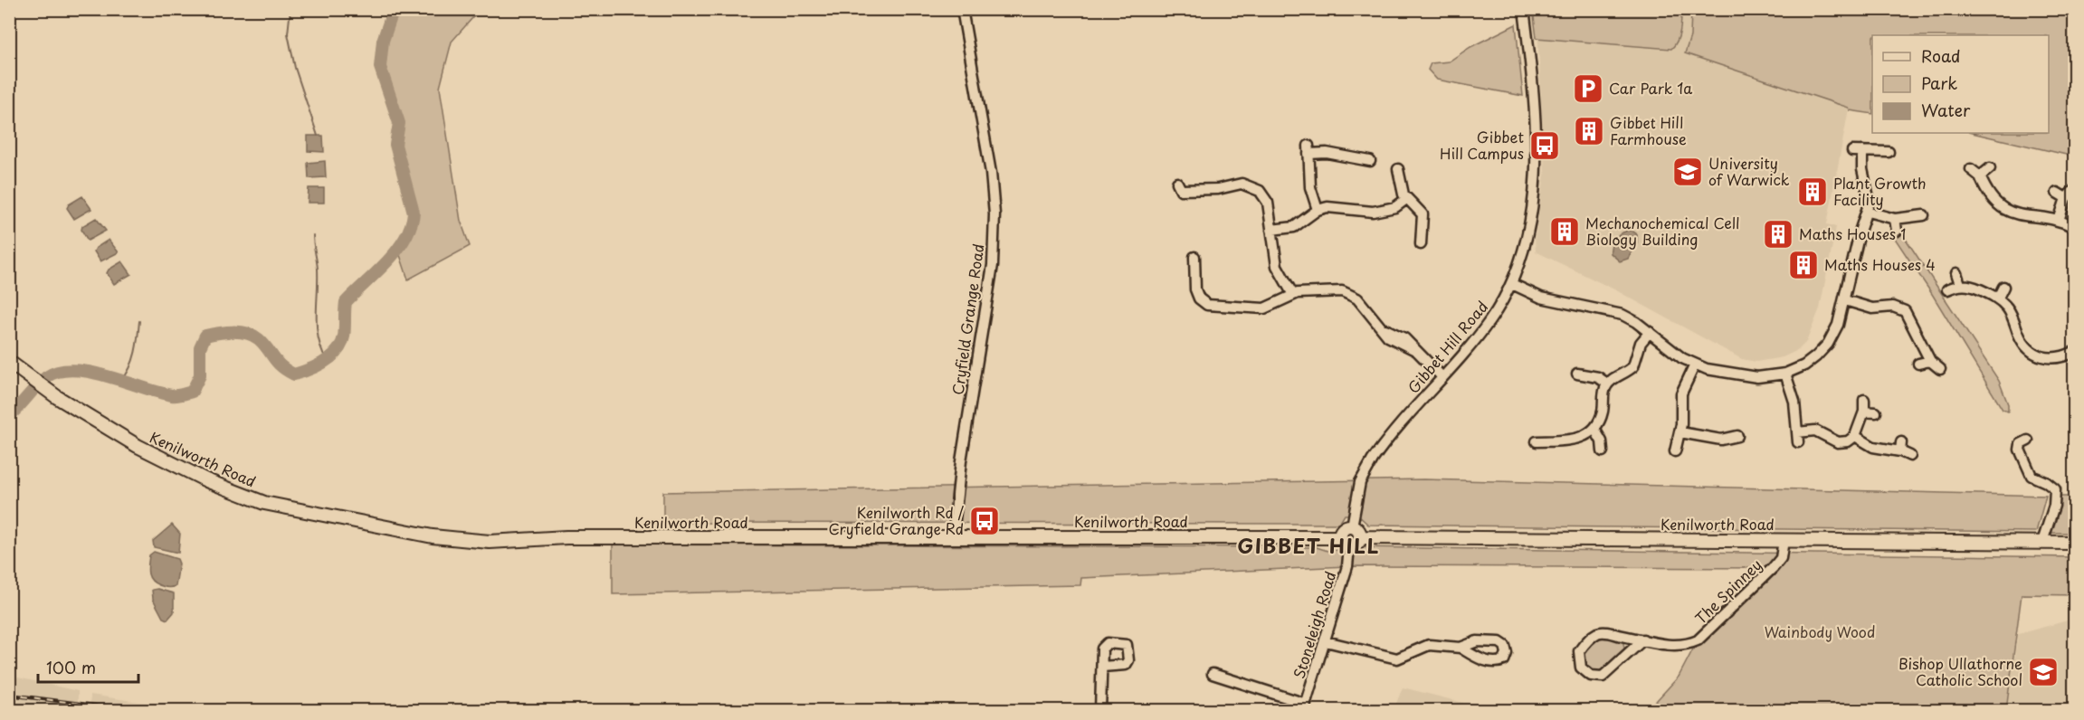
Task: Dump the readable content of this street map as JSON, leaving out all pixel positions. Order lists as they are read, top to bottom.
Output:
{
  "streets": {
    "main road": ["Kenilworth Road"],
    "street": [
      "Cryfield Grange Road",
      "Gibbet Hill Road",
      "The Spinney",
      "Stoneleigh Road"
    ]
  },
  "crossings": [
    ["Cryfield Grange Road", "Kenilworth Road"],
    ["Gibbet Hill Road", "Kenilworth Road"],
    ["Gibbet Hill Road", "Stoneleigh Road"],
    ["Kenilworth Road", "The Spinney"],
    ["Kenilworth Road", "Stoneleigh Road"]
  ],
  "districts": ["GIBBET HILL"],
  "parks": ["Wainbody Wood"],
  "places": {
    "parking": ["Car Park 1a"],
    "building": [
      "Gibbet Hill Farmhouse",
      "Plant Growth Facility",
      "Mechanochemical Cell Biology Building",
      "Maths Houses 1",
      "Maths Houses 4"
    ],
    "bus stop": ["Gibbet Hill Campus", "Kenilworth Rd / Cryfield Grange Rd"],
    "school or university": ["University of Warwick", "Bishop Ullathorne Catholic School"]
  },
  "legend": ["Road", "Park", "Water"],
  "scale_bar": "100 m"
}
